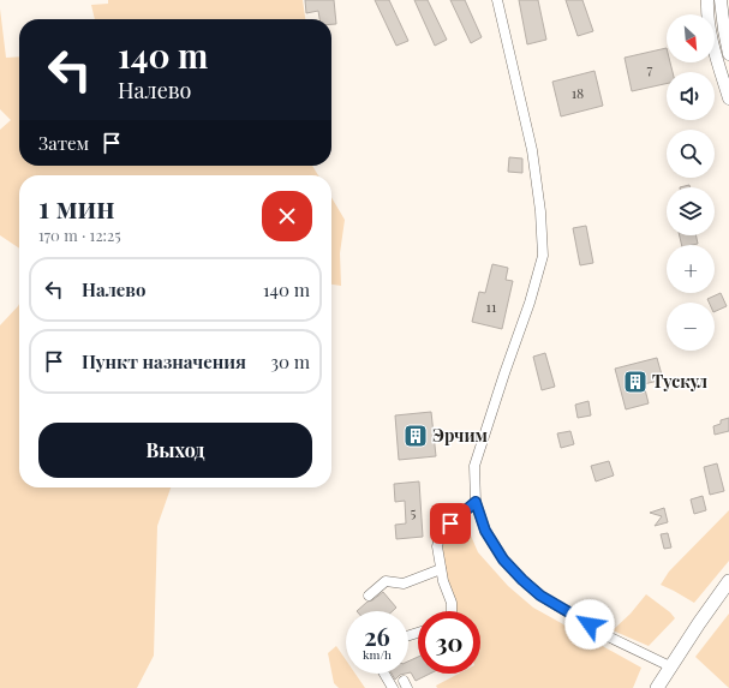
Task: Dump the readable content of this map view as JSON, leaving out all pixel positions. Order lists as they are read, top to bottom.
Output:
{
  "places": {
    "building": ["Тускул", "Эрчим"]
  },
  "house_numbers": [
    "7",
    "18",
    "11",
    "5"
  ],
  "north": "bottom right",
  "page": {
    "map_buttons": ["+", "−"],
    "turn": ["140 m", "Налево"],
    "then": "Затем",
    "heading": ["1 мин", "170 m · 12:25"],
    "list": [
      {
        "name": "Налево",
        "value": "140 m"
      },
      {
        "name": "Пункт назначения",
        "value": "30 m"
      }
    ],
    "buttons": "Выход",
    "speed": "26 km/h",
    "limit": "30"
  }
}
